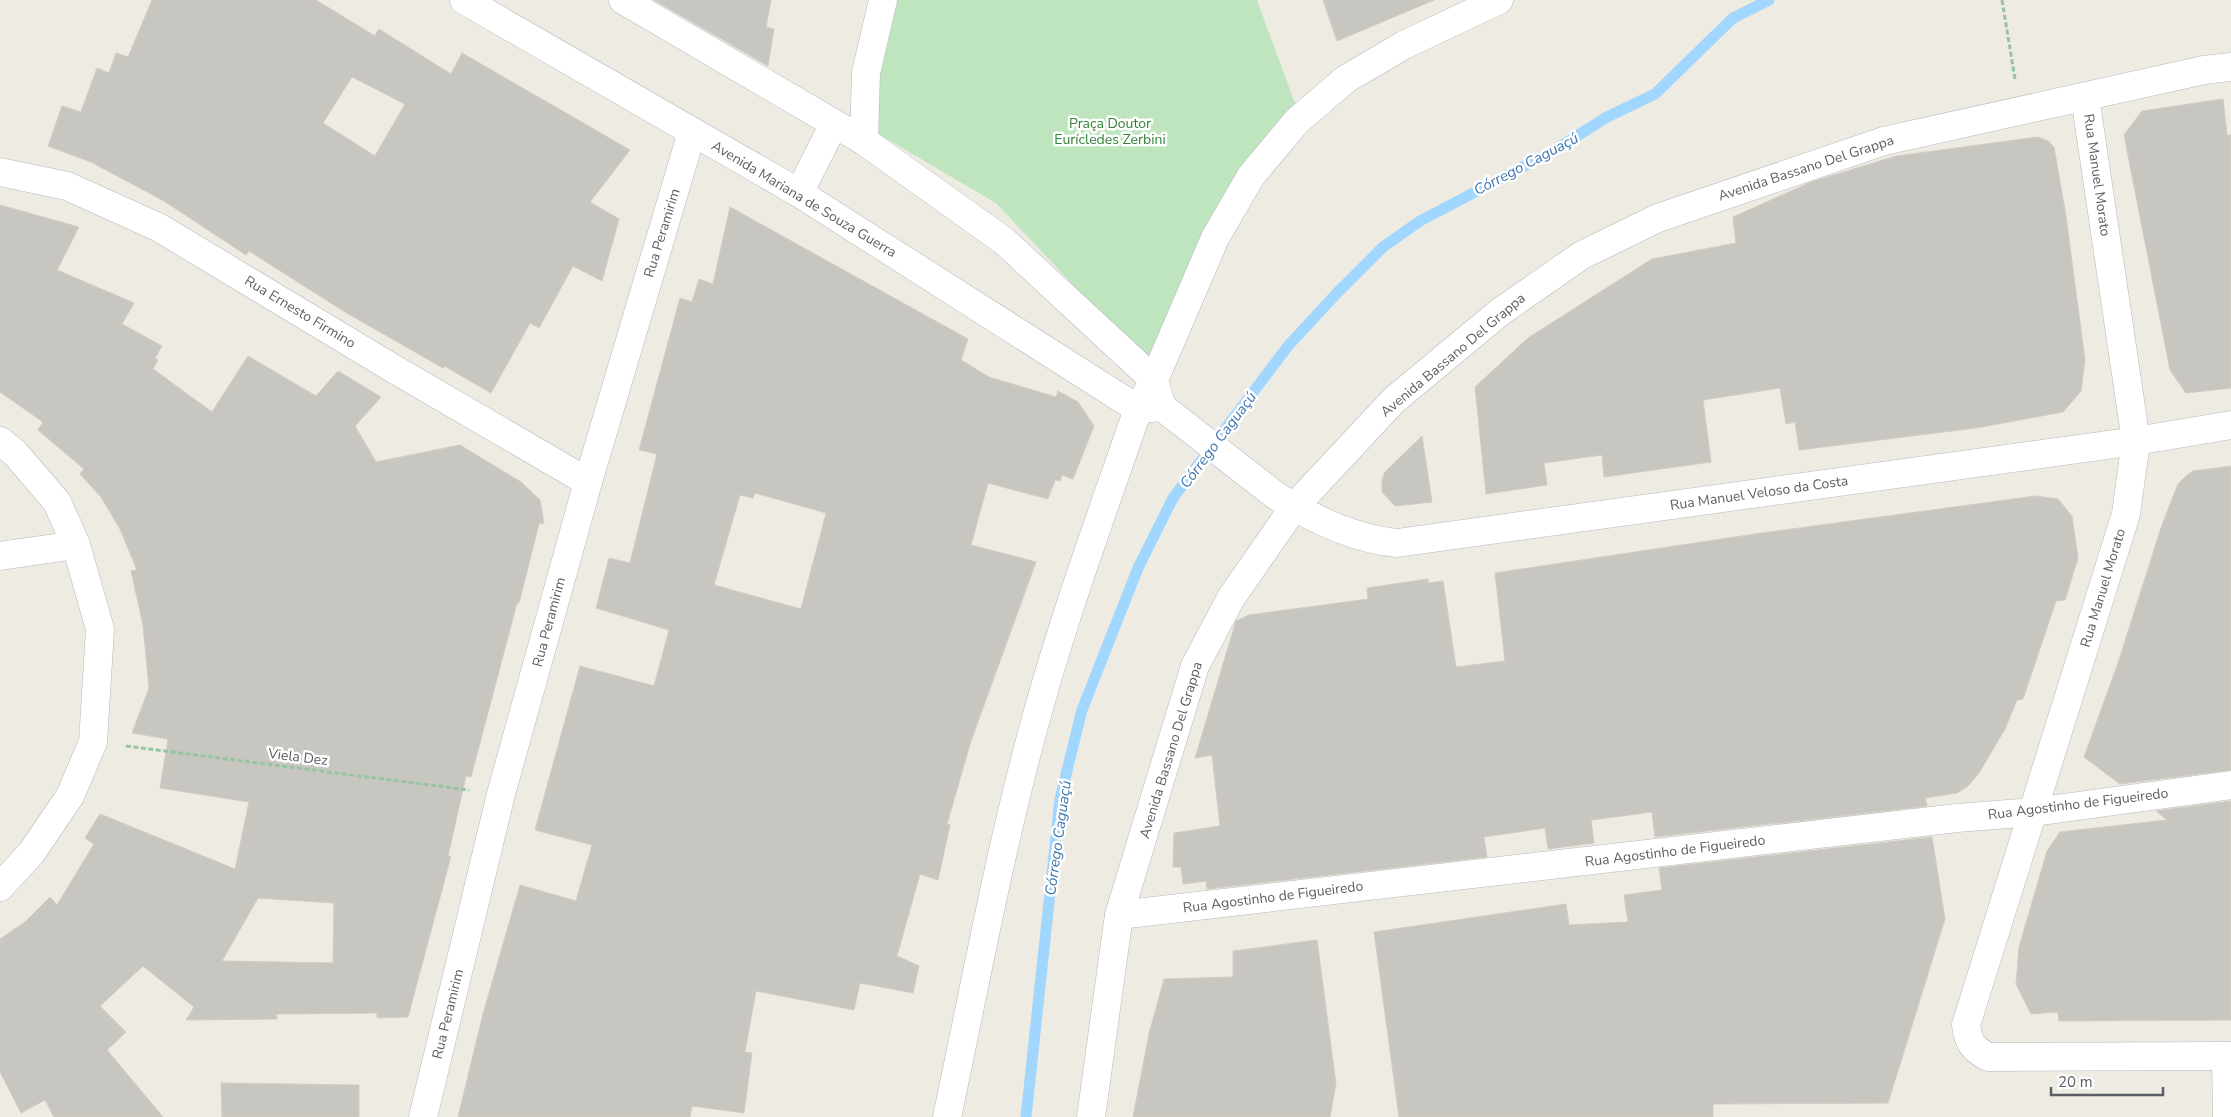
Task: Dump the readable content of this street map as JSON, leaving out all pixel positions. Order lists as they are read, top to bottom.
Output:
{
  "streets": {
    "street": [
      "Avenida Bassano Del Grappa",
      "Rua Manuel Morato",
      "Avenida Mariana de Souza Guerra",
      "Rua Peramirim",
      "Rua Ernesto Firmino",
      "Rua Manuel Veloso da Costa",
      "Rua Agostinho de Figueiredo"
    ],
    "path": ["Viela Dez"]
  },
  "crossings": [
    ["Avenida Bassano Del Grappa", "Rua Manuel Morato"],
    ["Avenida Bassano Del Grappa", "Rua Manuel Veloso da Costa"],
    ["Avenida Bassano Del Grappa", "Rua Agostinho de Figueiredo"],
    ["Rua Manuel Morato", "Rua Manuel Veloso da Costa"],
    ["Rua Manuel Morato", "Rua Agostinho de Figueiredo"],
    ["Avenida Mariana de Souza Guerra", "Rua Peramirim"],
    ["Avenida Mariana de Souza Guerra", "Rua Manuel Veloso da Costa"],
    ["Rua Peramirim", "Rua Ernesto Firmino"],
    ["Rua Peramirim", "Viela Dez"]
  ],
  "water": ["Córrego Caguaçú"],
  "parks": ["Praça Doutor Eurícledes Zerbini"],
  "scale_bar": "20 m"
}
